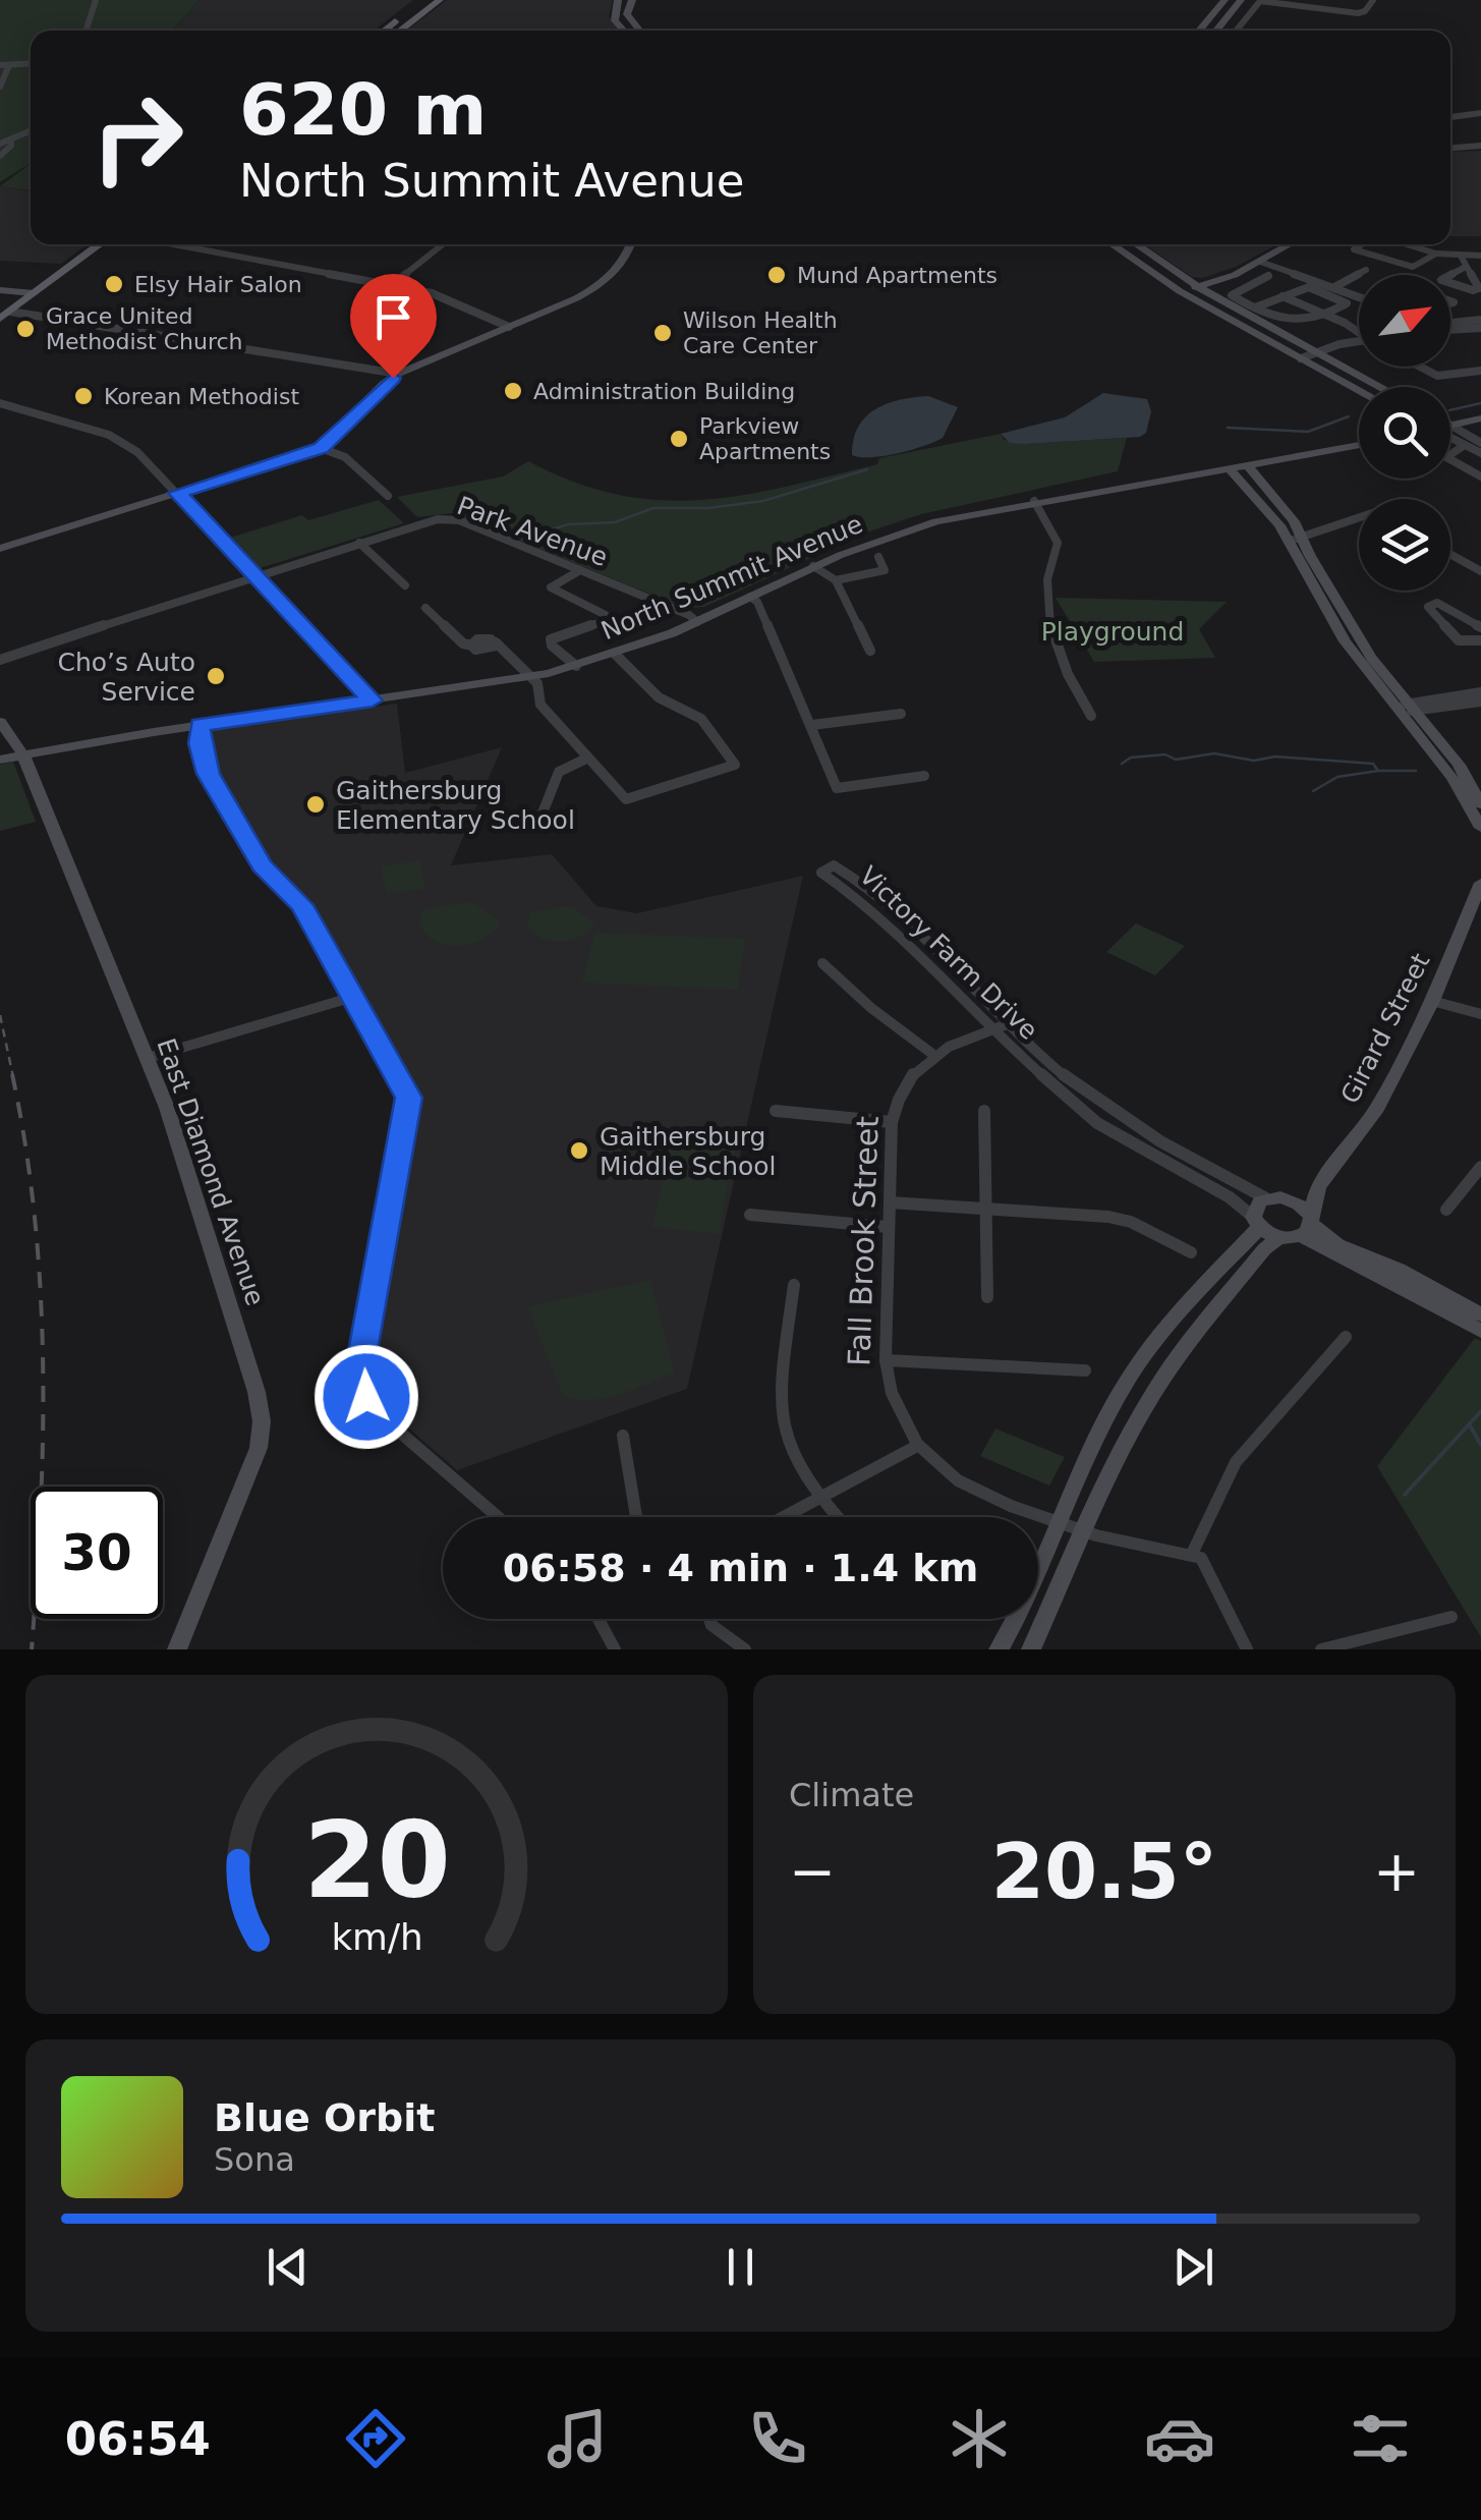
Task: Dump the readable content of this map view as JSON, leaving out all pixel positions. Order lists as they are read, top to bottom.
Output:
{
  "streets": {
    "street": [
      "Park Avenue",
      "North Summit Avenue",
      "Victory Farm Drive",
      "Girard Street",
      "East Diamond Avenue",
      "Fall Brook Street"
    ]
  },
  "crossings": [
    ["Park Avenue", "North Summit Avenue"],
    ["North Summit Avenue", "East Diamond Avenue"],
    ["Victory Farm Drive", "Fall Brook Street"]
  ],
  "parks": ["Playground"],
  "places": [
    "Mund Apartments",
    "Elsy Hair Salon",
    "Grace United Methodist Church",
    "Wilson Health Care Center",
    "Administration Building",
    "Korean Methodist",
    "Parkview Apartments",
    "Cho’s Auto Service",
    "Gaithersburg Elementary School",
    "Gaithersburg Middle School"
  ],
  "north": "top right",
  "page": {
    "turn": ["620 m", "North Summit Avenue"],
    "limit": "30",
    "trip": "06:58 · 4 min · 1.4 km",
    "tile": "Climate",
    "heat": ["−", "20.5°", "+"],
    "song": ["Blue Orbit", "Sona"],
    "tabs": "06:54",
    "gauge": ["20", "km/h"]
  }
}
